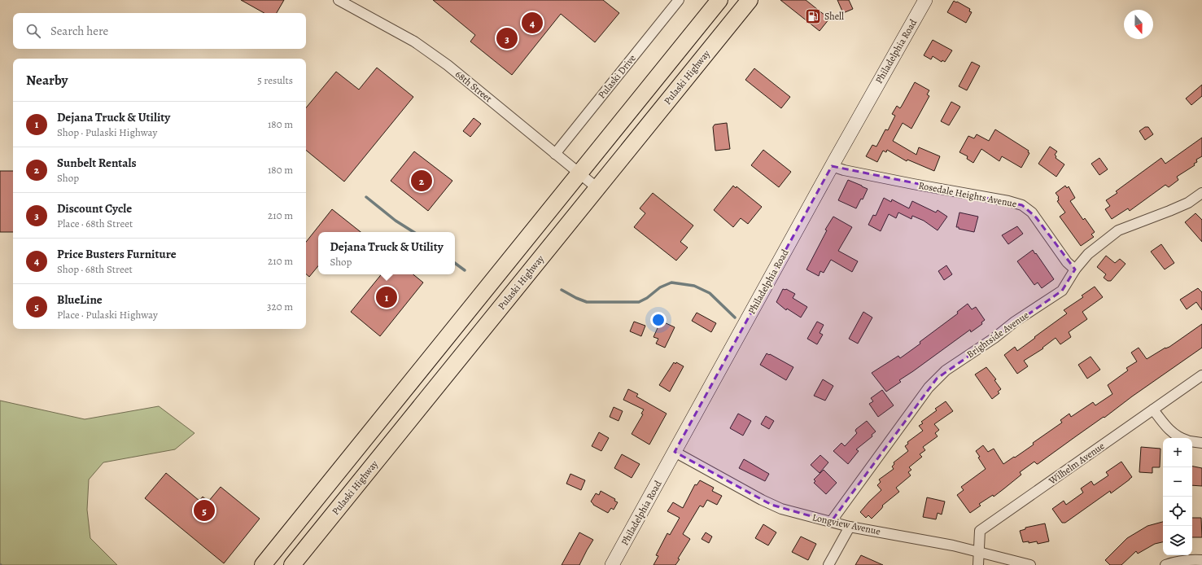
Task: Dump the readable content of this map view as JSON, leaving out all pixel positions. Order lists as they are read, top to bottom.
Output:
{
  "streets": {
    "highway": ["Pulaski Highway"],
    "main road": ["Philadelphia Road"],
    "street": [
      "Pulaski Drive",
      "68th Street",
      "Rosedale Heights Avenue",
      "Brightside Avenue",
      "Wilhelm Avenue",
      "Longview Avenue"
    ]
  },
  "crossings": [
    ["Philadelphia Road", "Rosedale Heights Avenue"],
    ["Philadelphia Road", "Longview Avenue"],
    ["Pulaski Drive", "68th Street"],
    ["Pulaski Highway", "68th Street"],
    ["Rosedale Heights Avenue", "Brightside Avenue"],
    ["Brightside Avenue", "Longview Avenue"],
    ["Wilhelm Avenue", "Longview Avenue"]
  ],
  "places": {
    "fuel station": ["Shell"]
  },
  "north": "bottom",
  "page": {
    "pins": [
      "4",
      "3",
      "2",
      "1",
      "5"
    ],
    "search": "Search here",
    "heading": ["Nearby", "5 results"],
    "list": [
      {
        "mark": "1",
        "name": "Dejana Truck & Utility",
        "note": "Shop · Pulaski Highway",
        "value": "180 m"
      },
      {
        "mark": "2",
        "name": "Sunbelt Rentals",
        "note": "Shop",
        "value": "180 m"
      },
      {
        "mark": "3",
        "name": "Discount Cycle",
        "note": "Place · 68th Street",
        "value": "210 m"
      },
      {
        "mark": "4",
        "name": "Price Busters Furniture",
        "note": "Shop · 68th Street",
        "value": "210 m"
      },
      {
        "mark": "5",
        "name": "BlueLine",
        "note": "Place · Pulaski Highway",
        "value": "320 m"
      }
    ],
    "popup": ["Dejana Truck & Utility", "Shop"],
    "map_buttons": ["+", "−"]
  }
}
